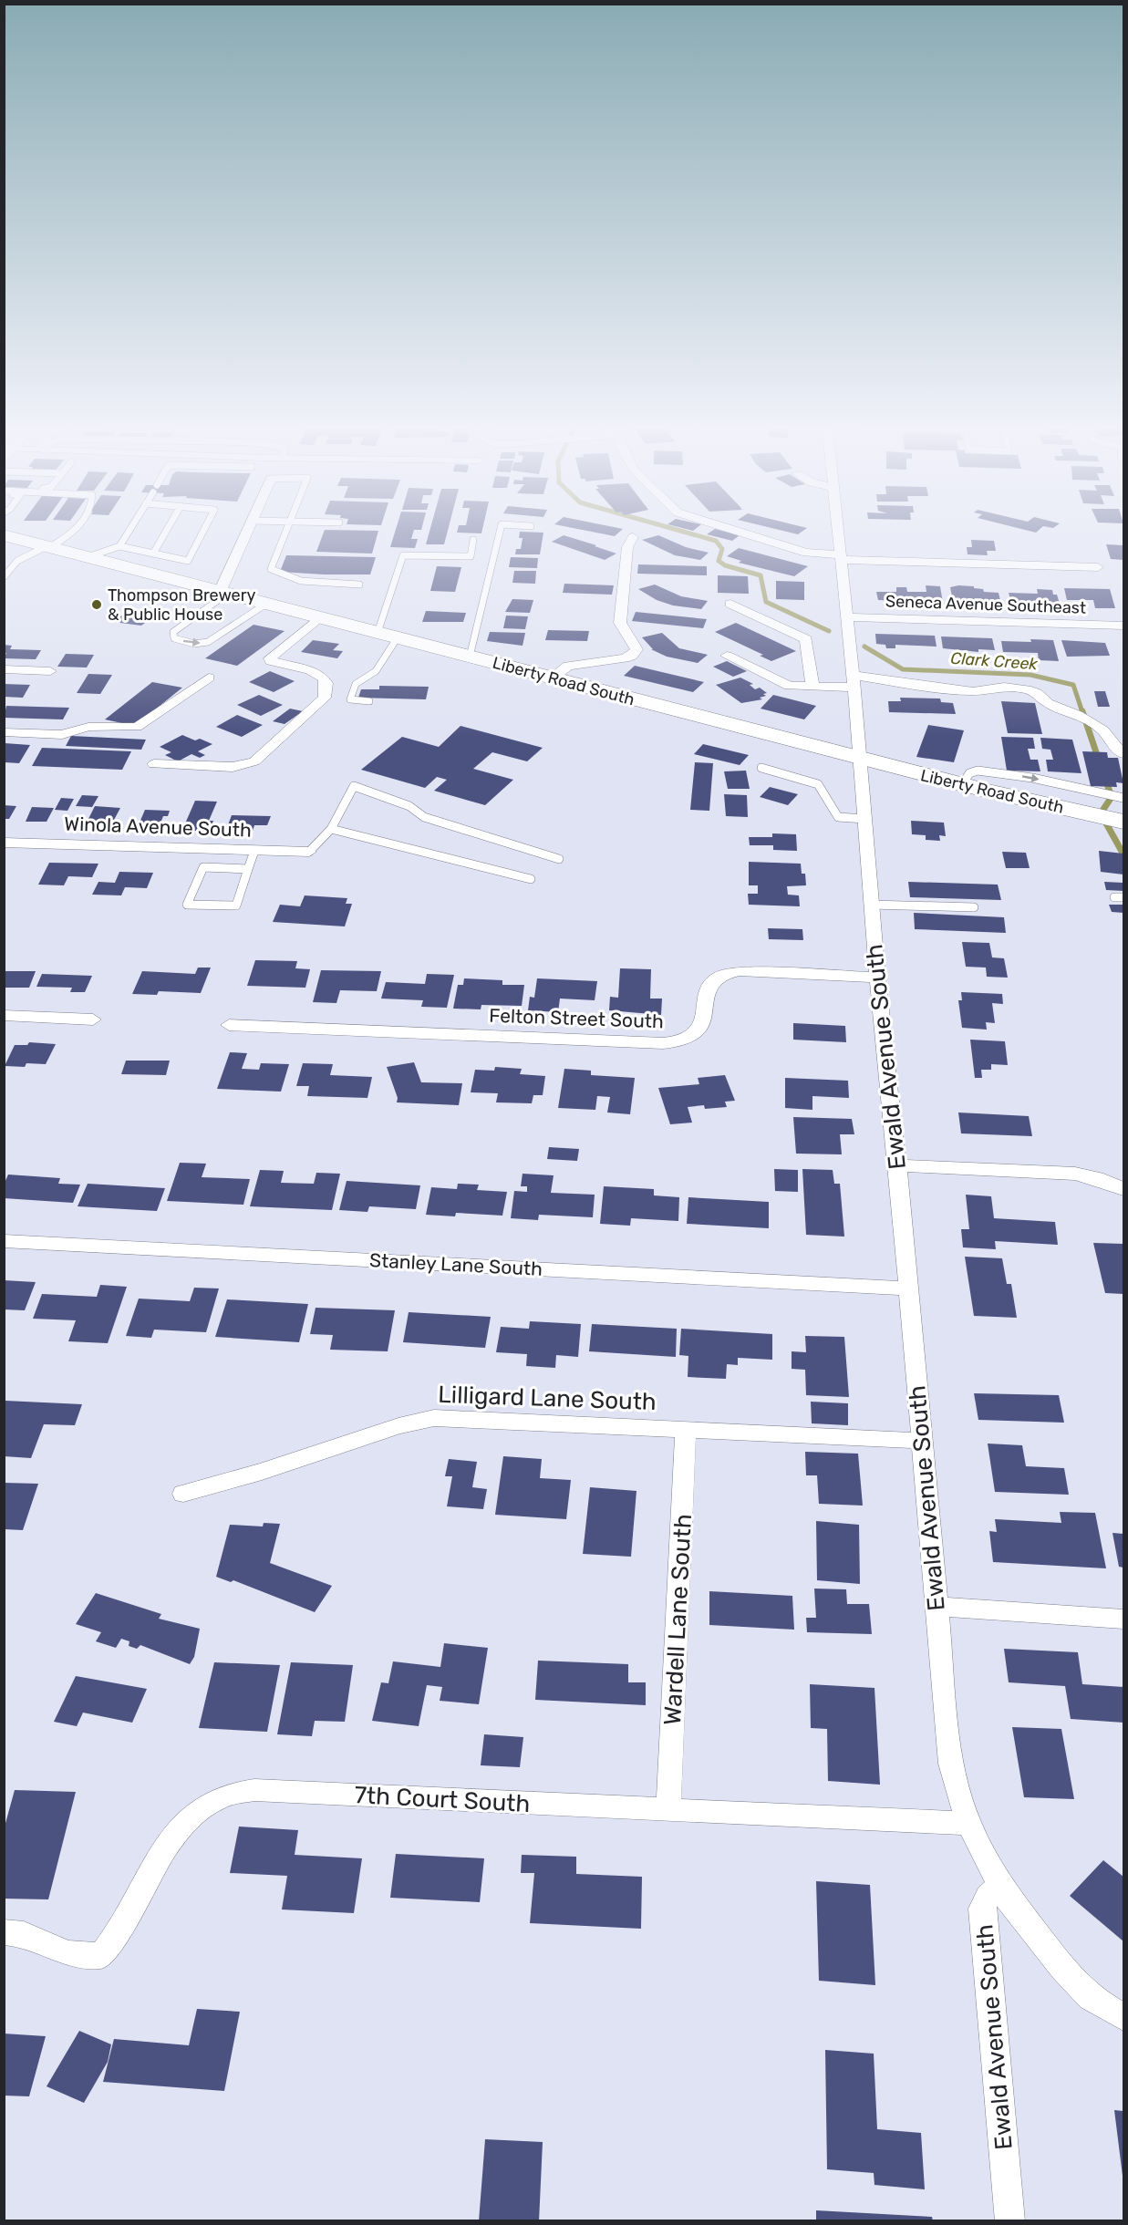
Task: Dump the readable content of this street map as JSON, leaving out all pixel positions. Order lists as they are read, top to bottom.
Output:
{
  "streets": {
    "main road": ["Liberty Road South"],
    "street": [
      "Seneca Avenue Southeast",
      "Winola Avenue South",
      "Felton Street South",
      "Ewald Avenue South",
      "Stanley Lane South",
      "Lilligard Lane South",
      "Wardell Lane South",
      "7th Court South"
    ]
  },
  "crossings": [
    ["Seneca Avenue Southeast", "Ewald Avenue South"],
    ["Liberty Road South", "Ewald Avenue South"],
    ["Felton Street South", "Ewald Avenue South"],
    ["Ewald Avenue South", "Stanley Lane South"],
    ["Ewald Avenue South", "Lilligard Lane South"],
    ["Ewald Avenue South", "7th Court South"],
    ["Lilligard Lane South", "Wardell Lane South"],
    ["Wardell Lane South", "7th Court South"]
  ],
  "water": ["Clark Creek"],
  "places": ["Thompson Brewery & Public House"]
}
